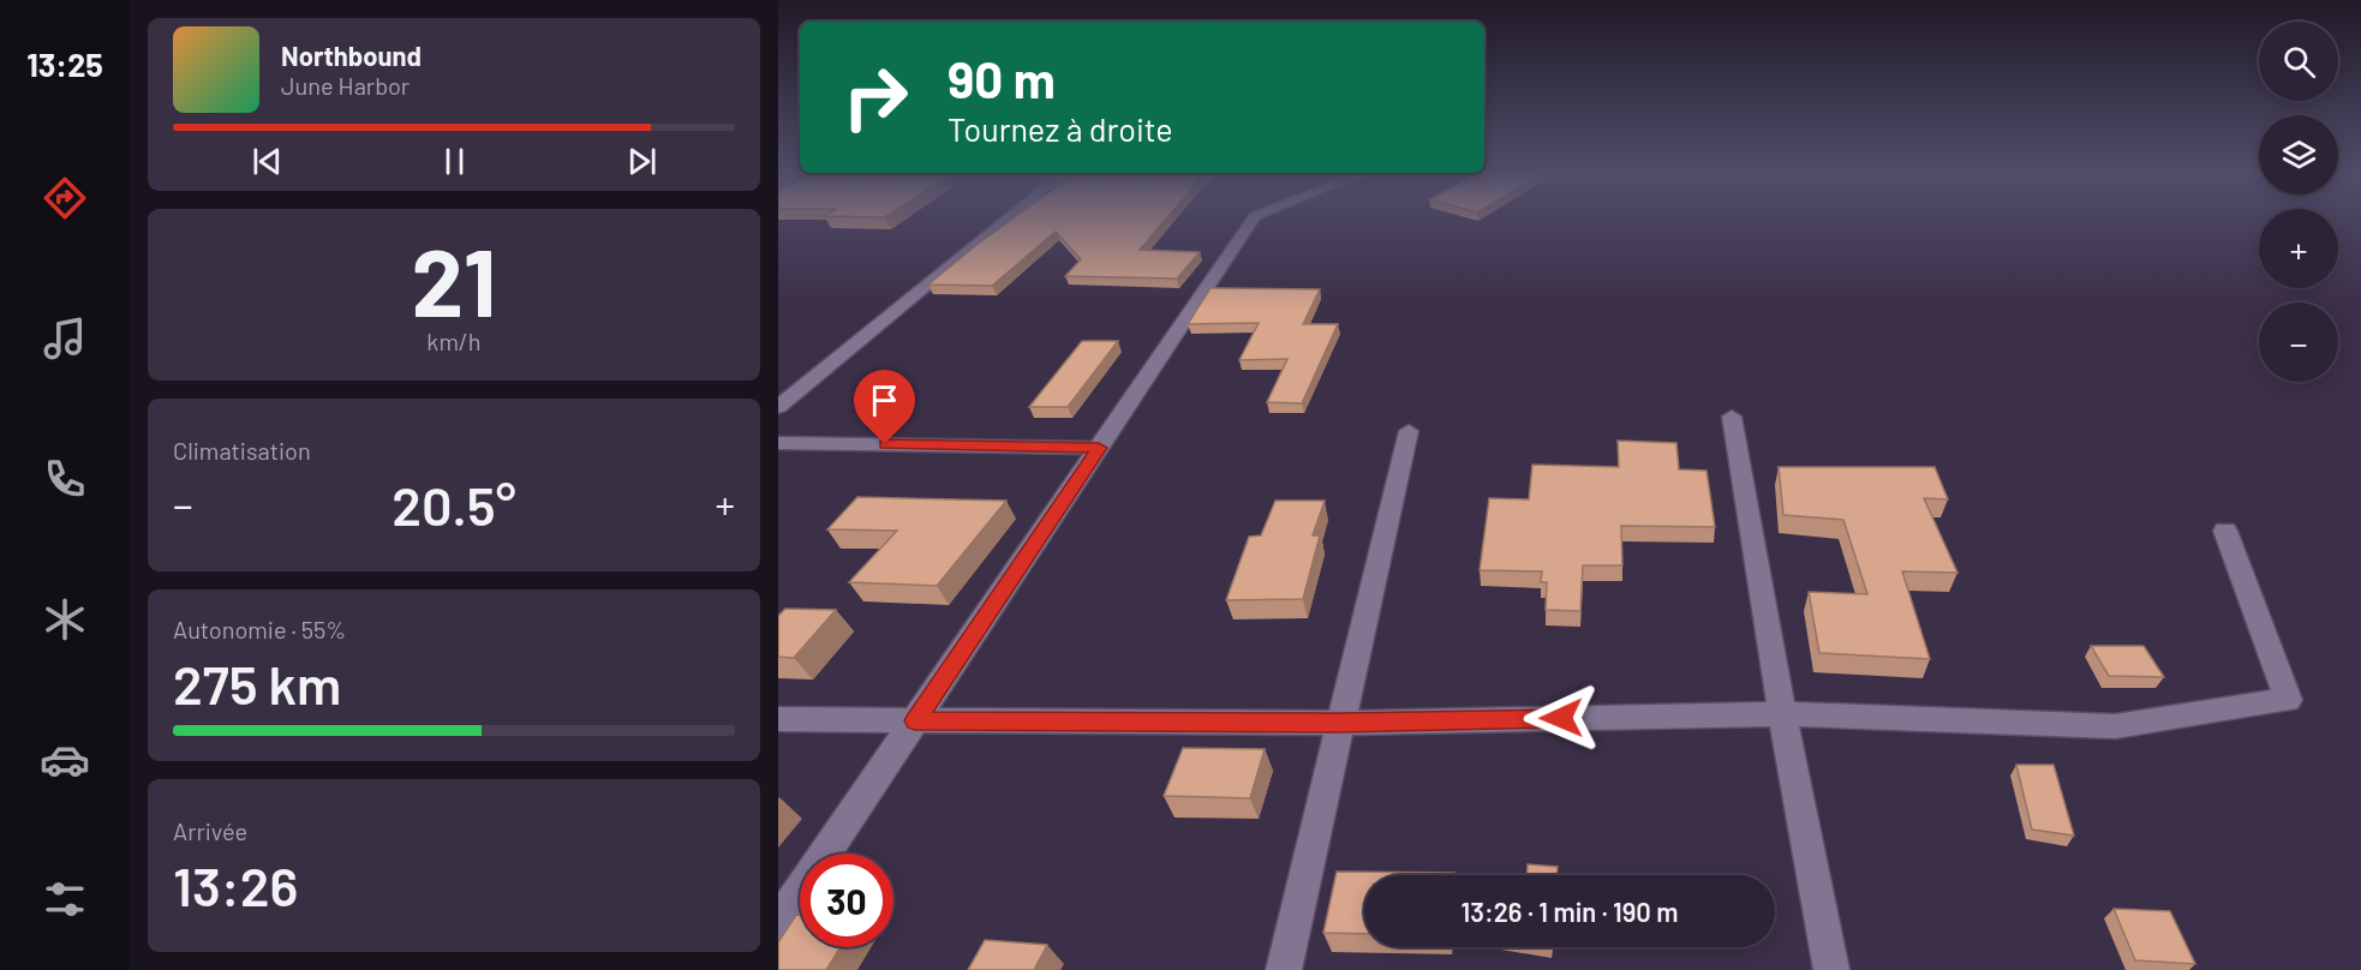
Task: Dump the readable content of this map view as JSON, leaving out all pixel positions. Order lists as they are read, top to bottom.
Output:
{
  "page": {
    "tabs": "13:25",
    "map_buttons": ["+", "−"],
    "turn": ["90 m", "Tournez à droite"],
    "song": ["Northbound", "June Harbor"],
    "tile": [
      ["21", "km/h"],
      "Climatisation",
      ["Autonomie · 55%", "275 km"],
      ["Arrivée", "13:26"]
    ],
    "heat": ["−", "20.5°", "+"],
    "limit": "30",
    "trip": "13:26 · 1 min · 190 m"
  }
}
